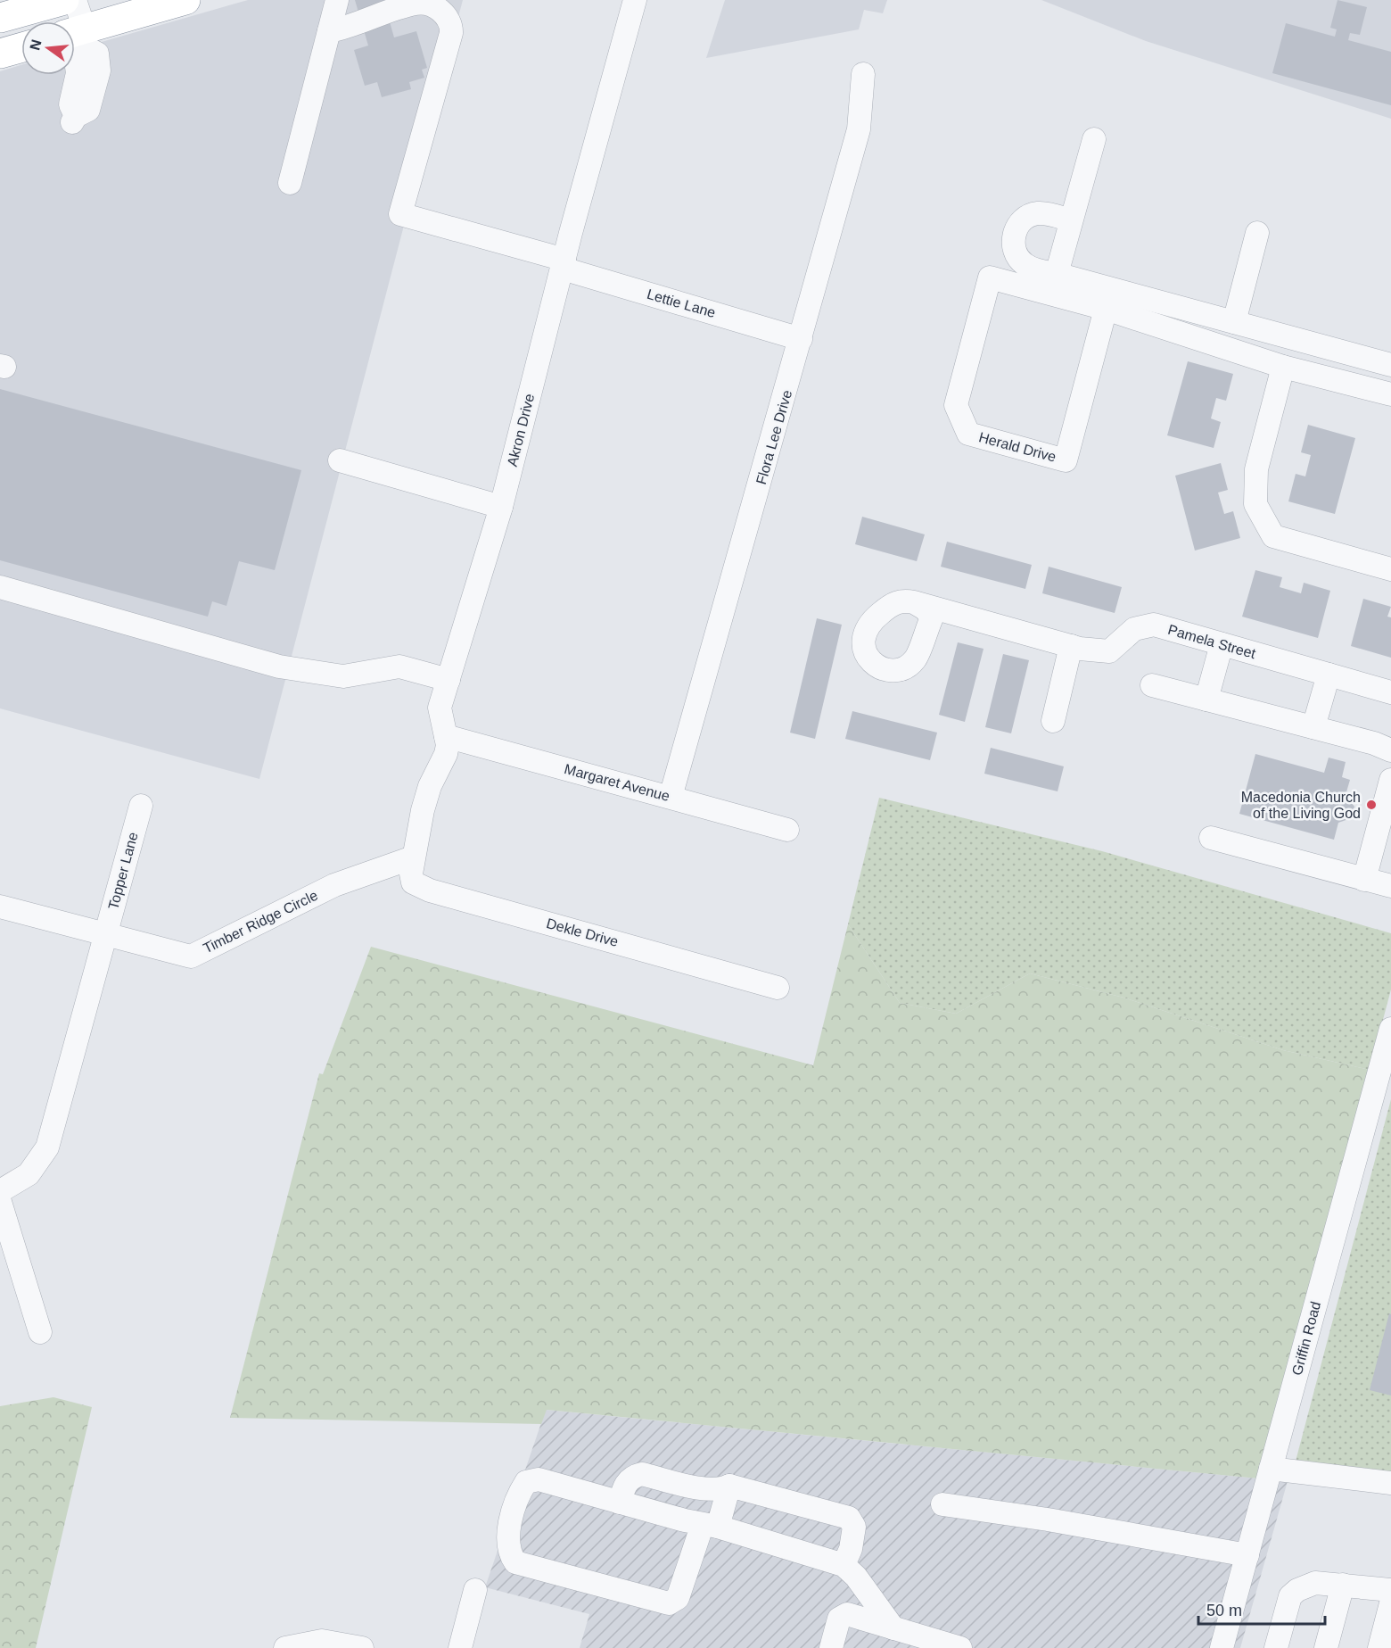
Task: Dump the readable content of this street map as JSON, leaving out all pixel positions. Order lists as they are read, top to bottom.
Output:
{
  "streets": {
    "street": [
      "Lettie Lane",
      "Akron Drive",
      "Flora Lee Drive",
      "Herald Drive",
      "Pamela Street",
      "Margaret Avenue",
      "Topper Lane",
      "Timber Ridge Circle",
      "Dekle Drive",
      "Griffin Road"
    ]
  },
  "crossings": [
    ["Lettie Lane", "Akron Drive"],
    ["Lettie Lane", "Flora Lee Drive"],
    ["Akron Drive", "Margaret Avenue"],
    ["Akron Drive", "Timber Ridge Circle"],
    ["Akron Drive", "Dekle Drive"],
    ["Flora Lee Drive", "Margaret Avenue"],
    ["Topper Lane", "Timber Ridge Circle"],
    ["Timber Ridge Circle", "Dekle Drive"]
  ],
  "places": ["Macedonia Church of the Living God"],
  "scale_bar": "50 m",
  "north": "left"
}
